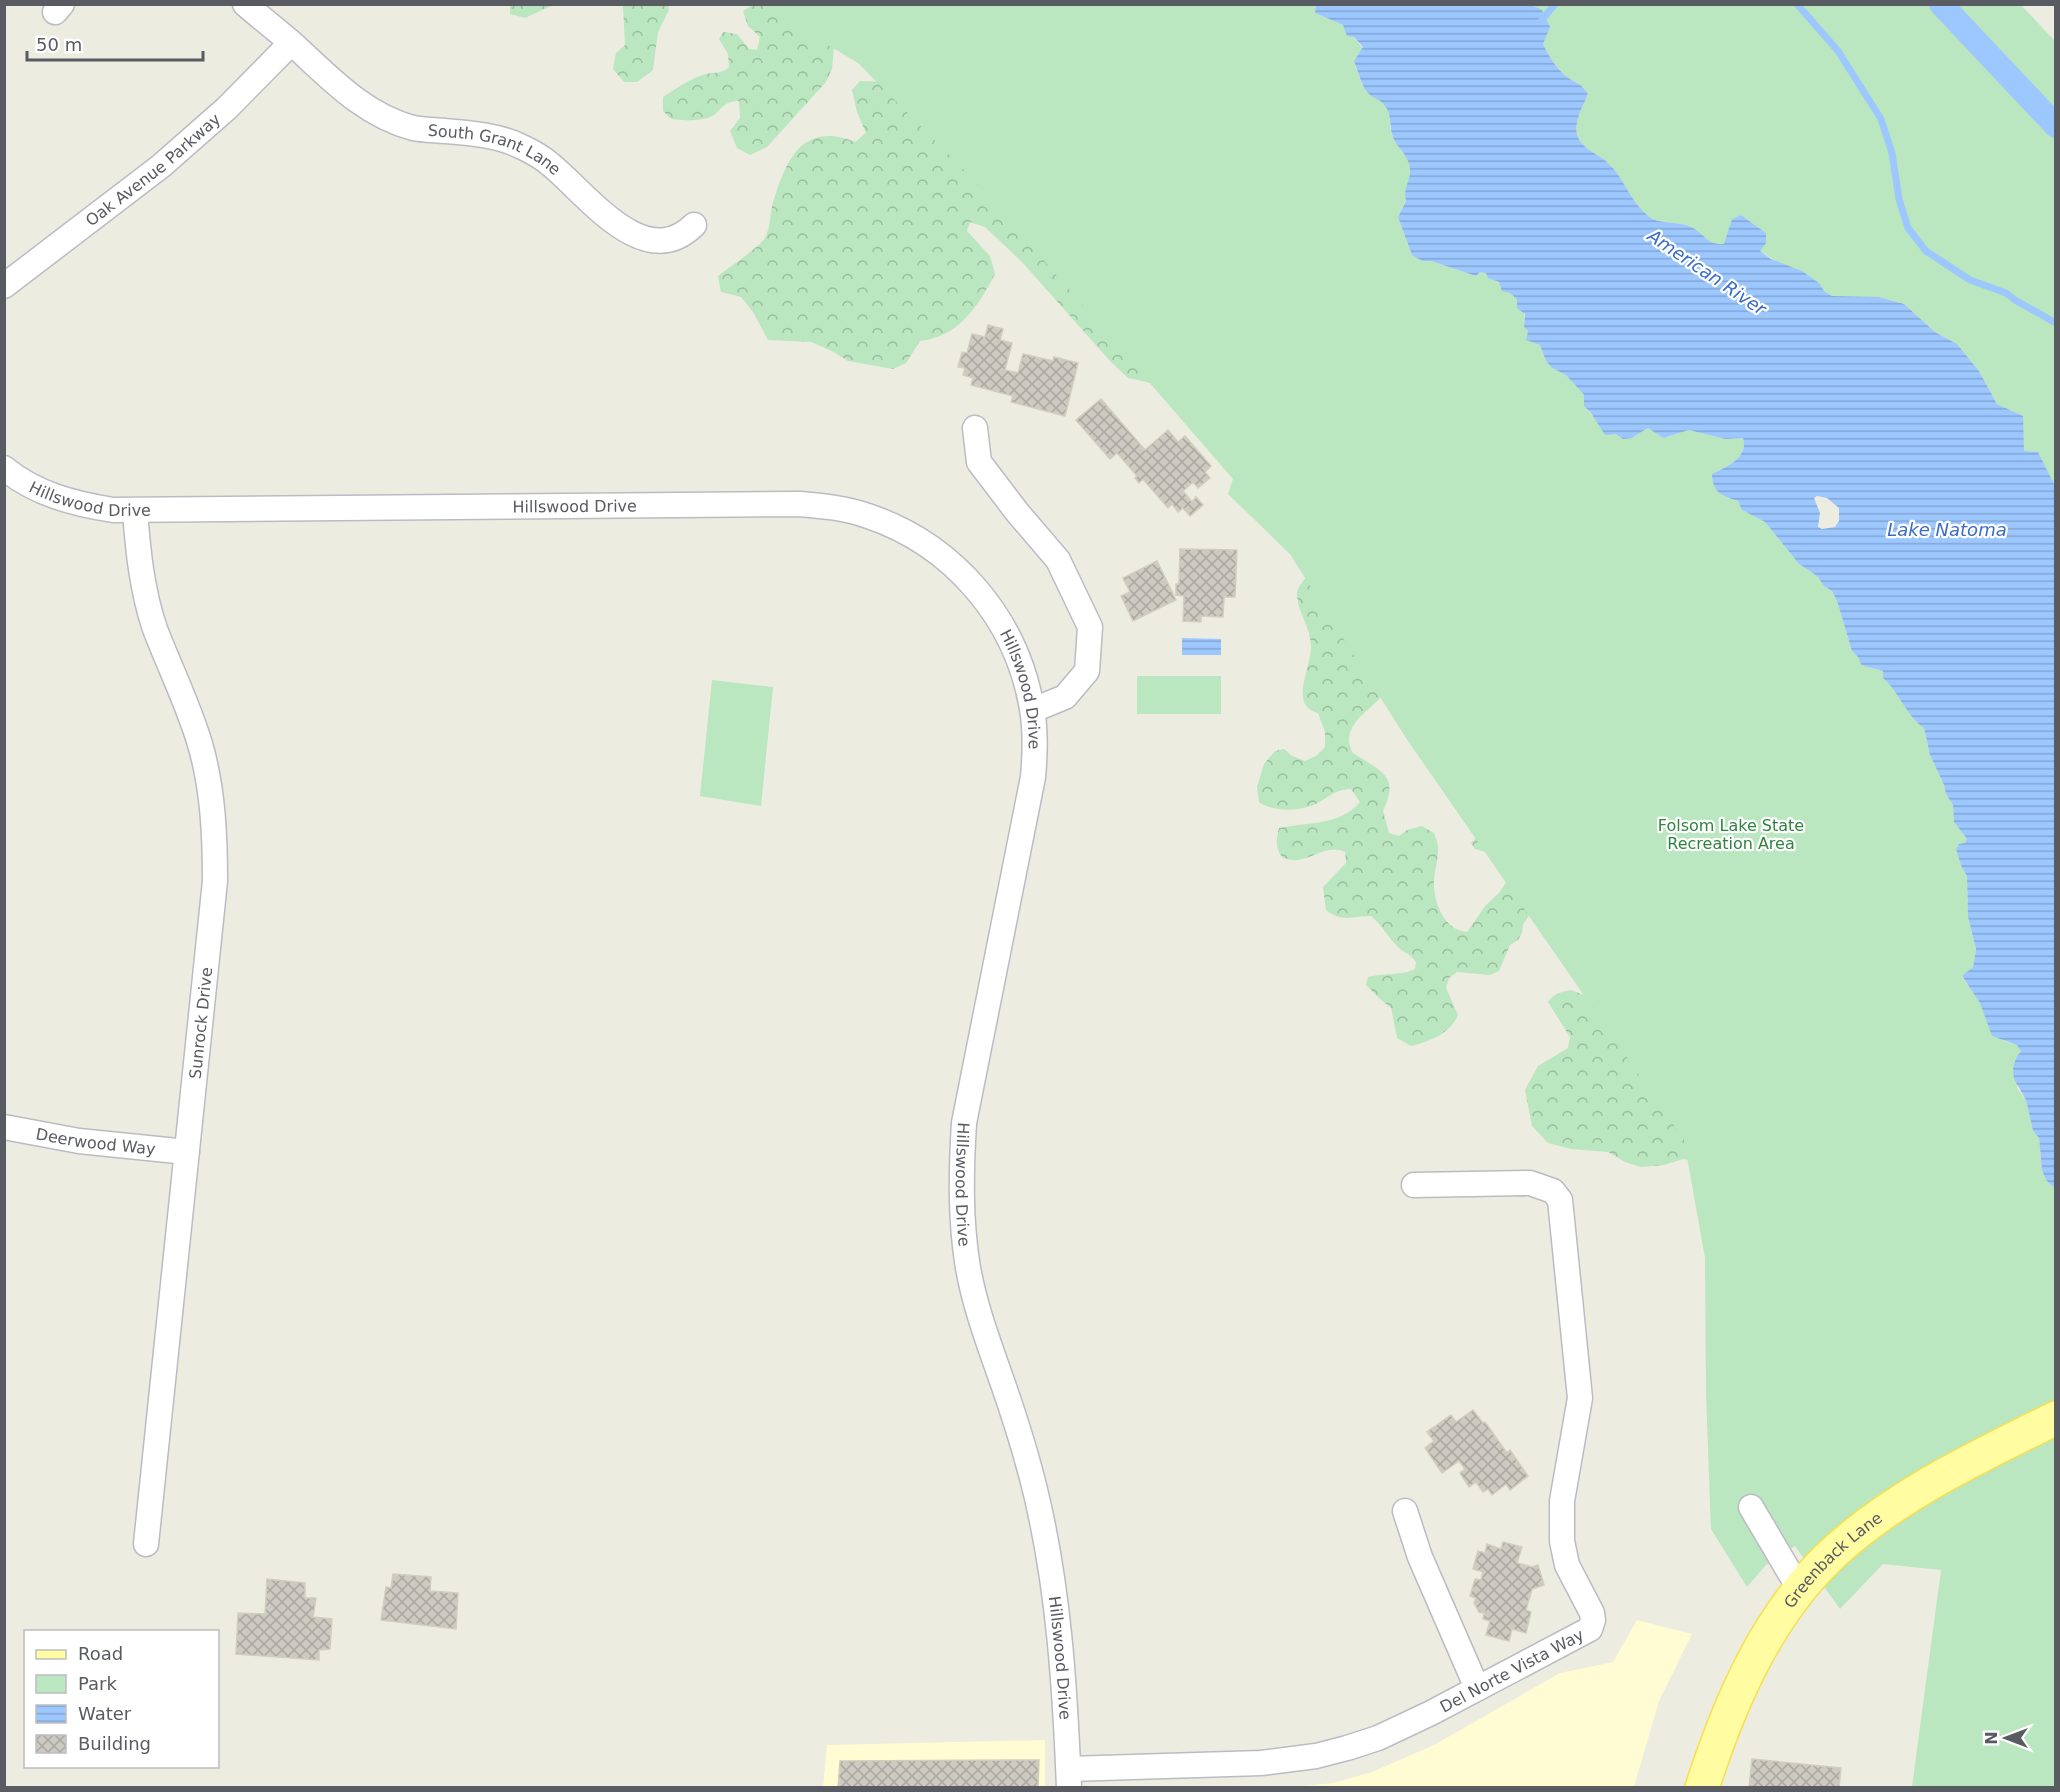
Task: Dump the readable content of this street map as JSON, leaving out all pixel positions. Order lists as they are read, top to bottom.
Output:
{
  "streets": {
    "main road": ["Greenback Lane"],
    "street": [
      "South Grant Lane",
      "Oak Avenue Parkway",
      "Hillswood Drive",
      "Sunrock Drive",
      "Deerwood Way",
      "Del Norte Vista Way"
    ]
  },
  "crossings": [
    ["South Grant Lane", "Oak Avenue Parkway"],
    ["Hillswood Drive", "Sunrock Drive"],
    ["Hillswood Drive", "Del Norte Vista Way"],
    ["Sunrock Drive", "Deerwood Way"]
  ],
  "water": ["American River", "Lake Natoma"],
  "parks": ["Folsom Lake State Recreation Area"],
  "legend": [
    "Road",
    "Park",
    "Water",
    "Building"
  ],
  "scale_bar": "50 m",
  "north": "left"
}
